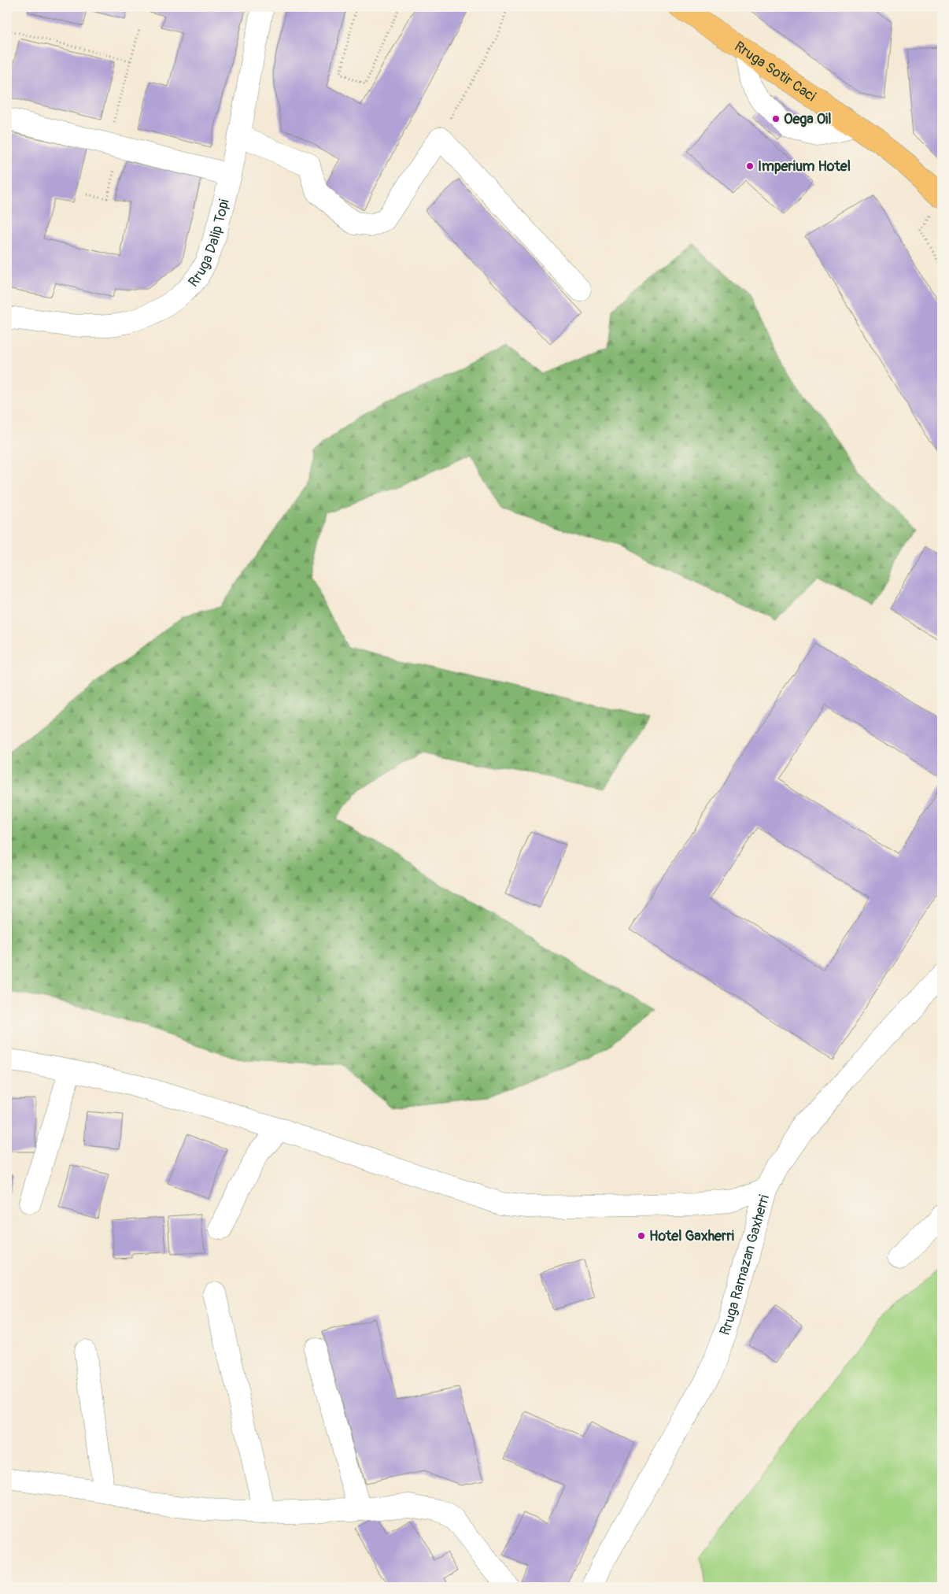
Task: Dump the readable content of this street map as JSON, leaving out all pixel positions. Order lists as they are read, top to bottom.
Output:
{
  "streets": {
    "main road": ["Rruga Sotir Caci"],
    "street": ["Rruga Dalip Topi", "Rruga Ramazan Gaxherri"]
  },
  "places": ["Oega Oil", "Imperium Hotel", "Hotel Gaxherri"]
}
